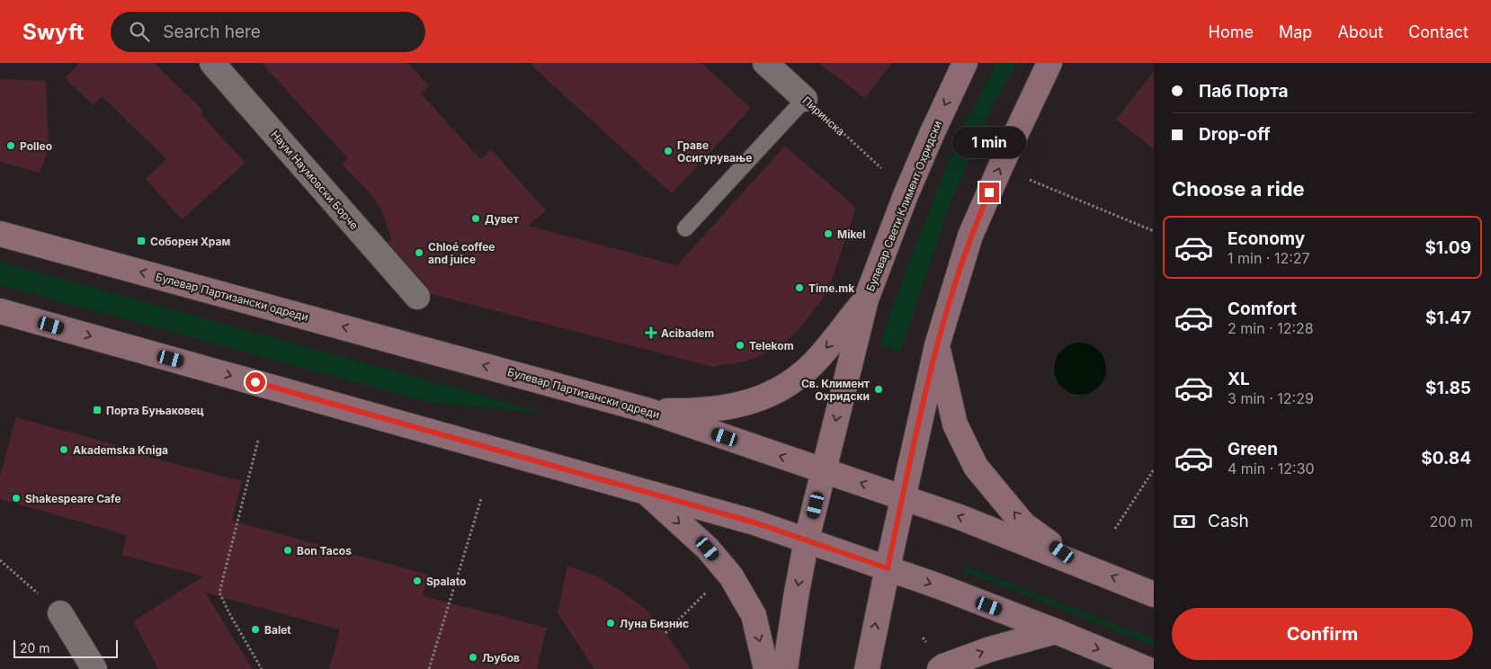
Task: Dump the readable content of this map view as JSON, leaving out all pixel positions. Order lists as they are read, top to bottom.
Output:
{
  "streets": {
    "street": [
      "Пиринска",
      "Наум Наумовски Борче",
      "Булевар Свети Климент Охридски",
      "Булевар Партизански одреди"
    ]
  },
  "crossings": [
    ["Булевар Свети Климент Охридски", "Булевар Партизански одреди"]
  ],
  "places": {
    "other": [
      "Polleo",
      "Граве Осигурување",
      "Дувет",
      "Mikel",
      "Chloé coffee and juice",
      "Time.mk",
      "Telekom",
      "Св. Климент Охридски",
      "Akademska Kniga",
      "Shakespeare Cafe",
      "Bon Tacos",
      "Spalato",
      "Луна Бизнис",
      "Balet",
      "Љубов"
    ],
    "transit": ["Соборен Храм", "Порта Буњаковец"],
    "health": ["Acibadem"]
  },
  "scale_bar": "20 m",
  "page": {
    "header": "Swyft",
    "search": "Search here",
    "nav": [
      "Home",
      "Map",
      "About",
      "Contact"
    ],
    "banner": ["Паб Порта", "Drop-off"],
    "bubble": "1 min",
    "heading": "Choose a ride",
    "list": [
      {
        "name": "Economy",
        "note": "1 min · 12:27",
        "value": "$1.09"
      },
      {
        "name": "Comfort",
        "note": "2 min · 12:28",
        "value": "$1.47"
      },
      {
        "name": "XL",
        "note": "3 min · 12:29",
        "value": "$1.85"
      },
      {
        "name": "Green",
        "note": "4 min · 12:30",
        "value": "$0.84"
      }
    ],
    "pay": ["Cash", "200 m"],
    "buttons": "Confirm",
    "scale": "20 m"
  }
}
